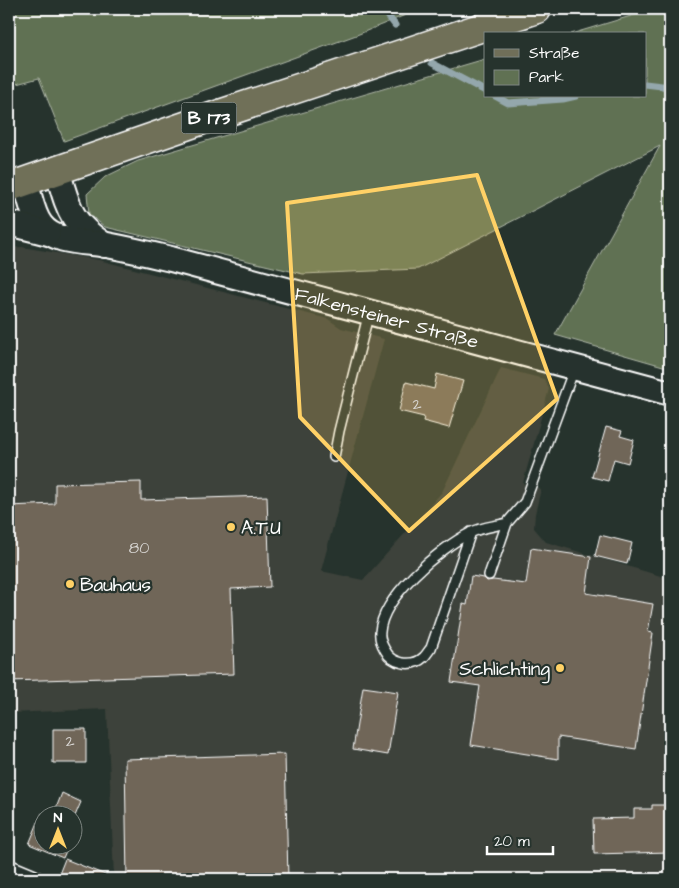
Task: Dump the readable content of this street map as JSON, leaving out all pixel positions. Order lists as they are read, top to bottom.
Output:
{
  "streets": {
    "main road": ["B 173", "Falkensteiner Straße"]
  },
  "crossings": [
    ["B 173", "Falkensteiner Straße"]
  ],
  "places": ["A.T.U", "Bauhaus", "Schlichting"],
  "house_numbers": ["2", "80", "2"],
  "legend": ["Straße", "Park"],
  "scale_bar": "20 m",
  "north": "top"
}
